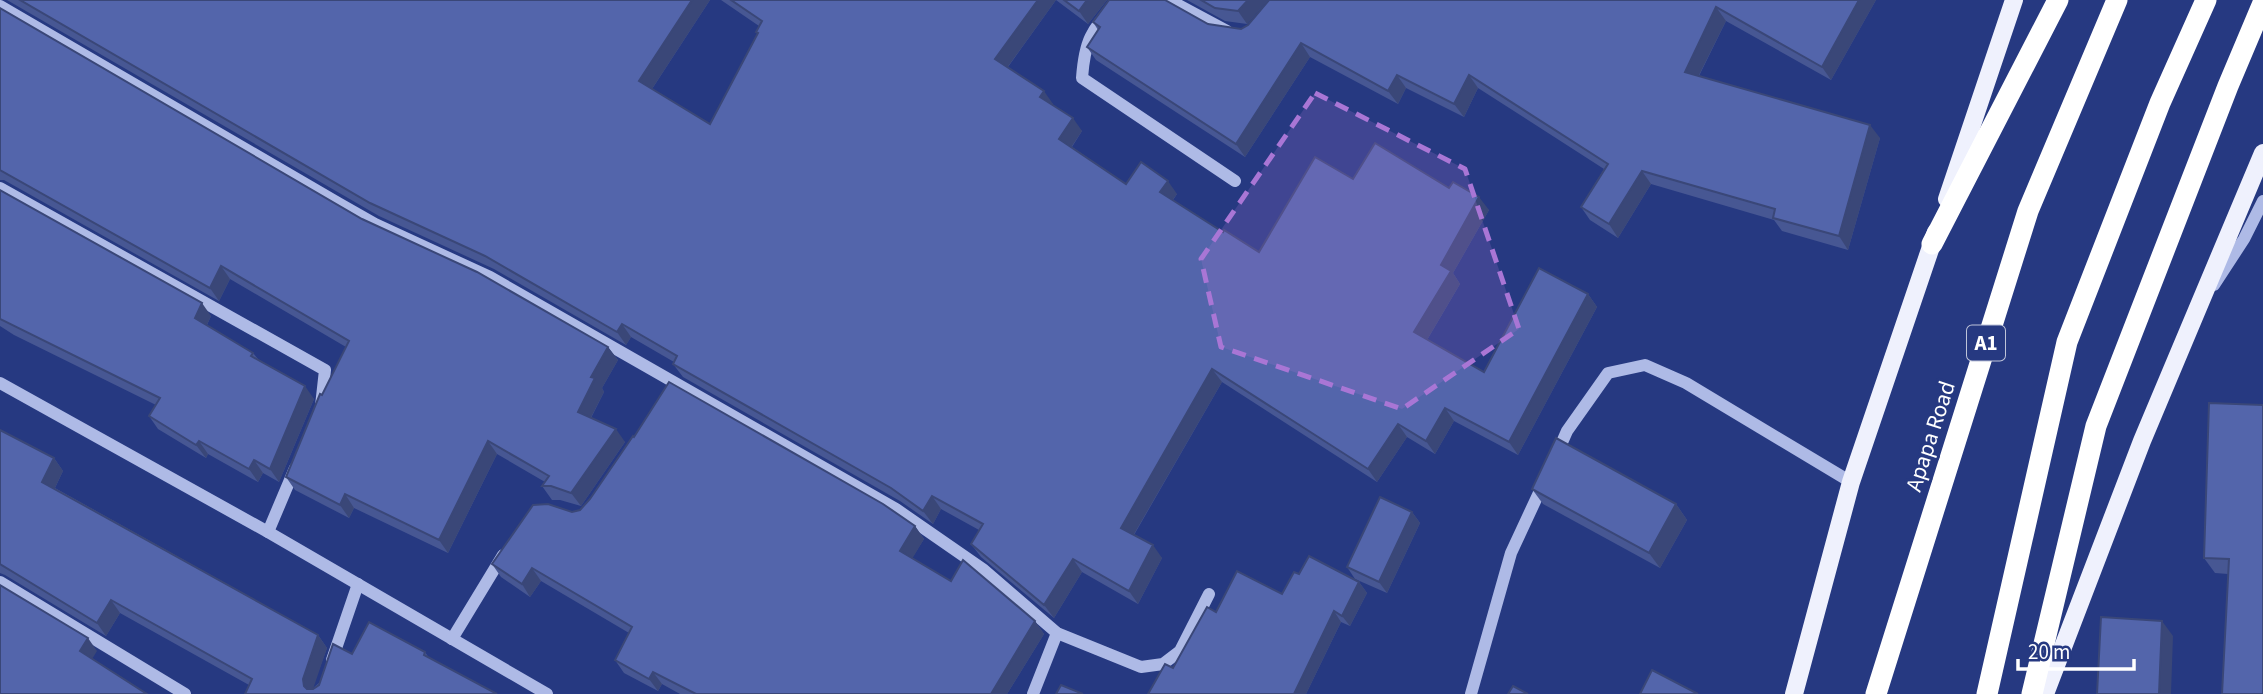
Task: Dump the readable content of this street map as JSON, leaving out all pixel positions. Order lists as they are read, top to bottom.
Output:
{
  "streets": {
    "highway": ["A1", "Apapa Road"]
  },
  "scale_bar": "20 m"
}
